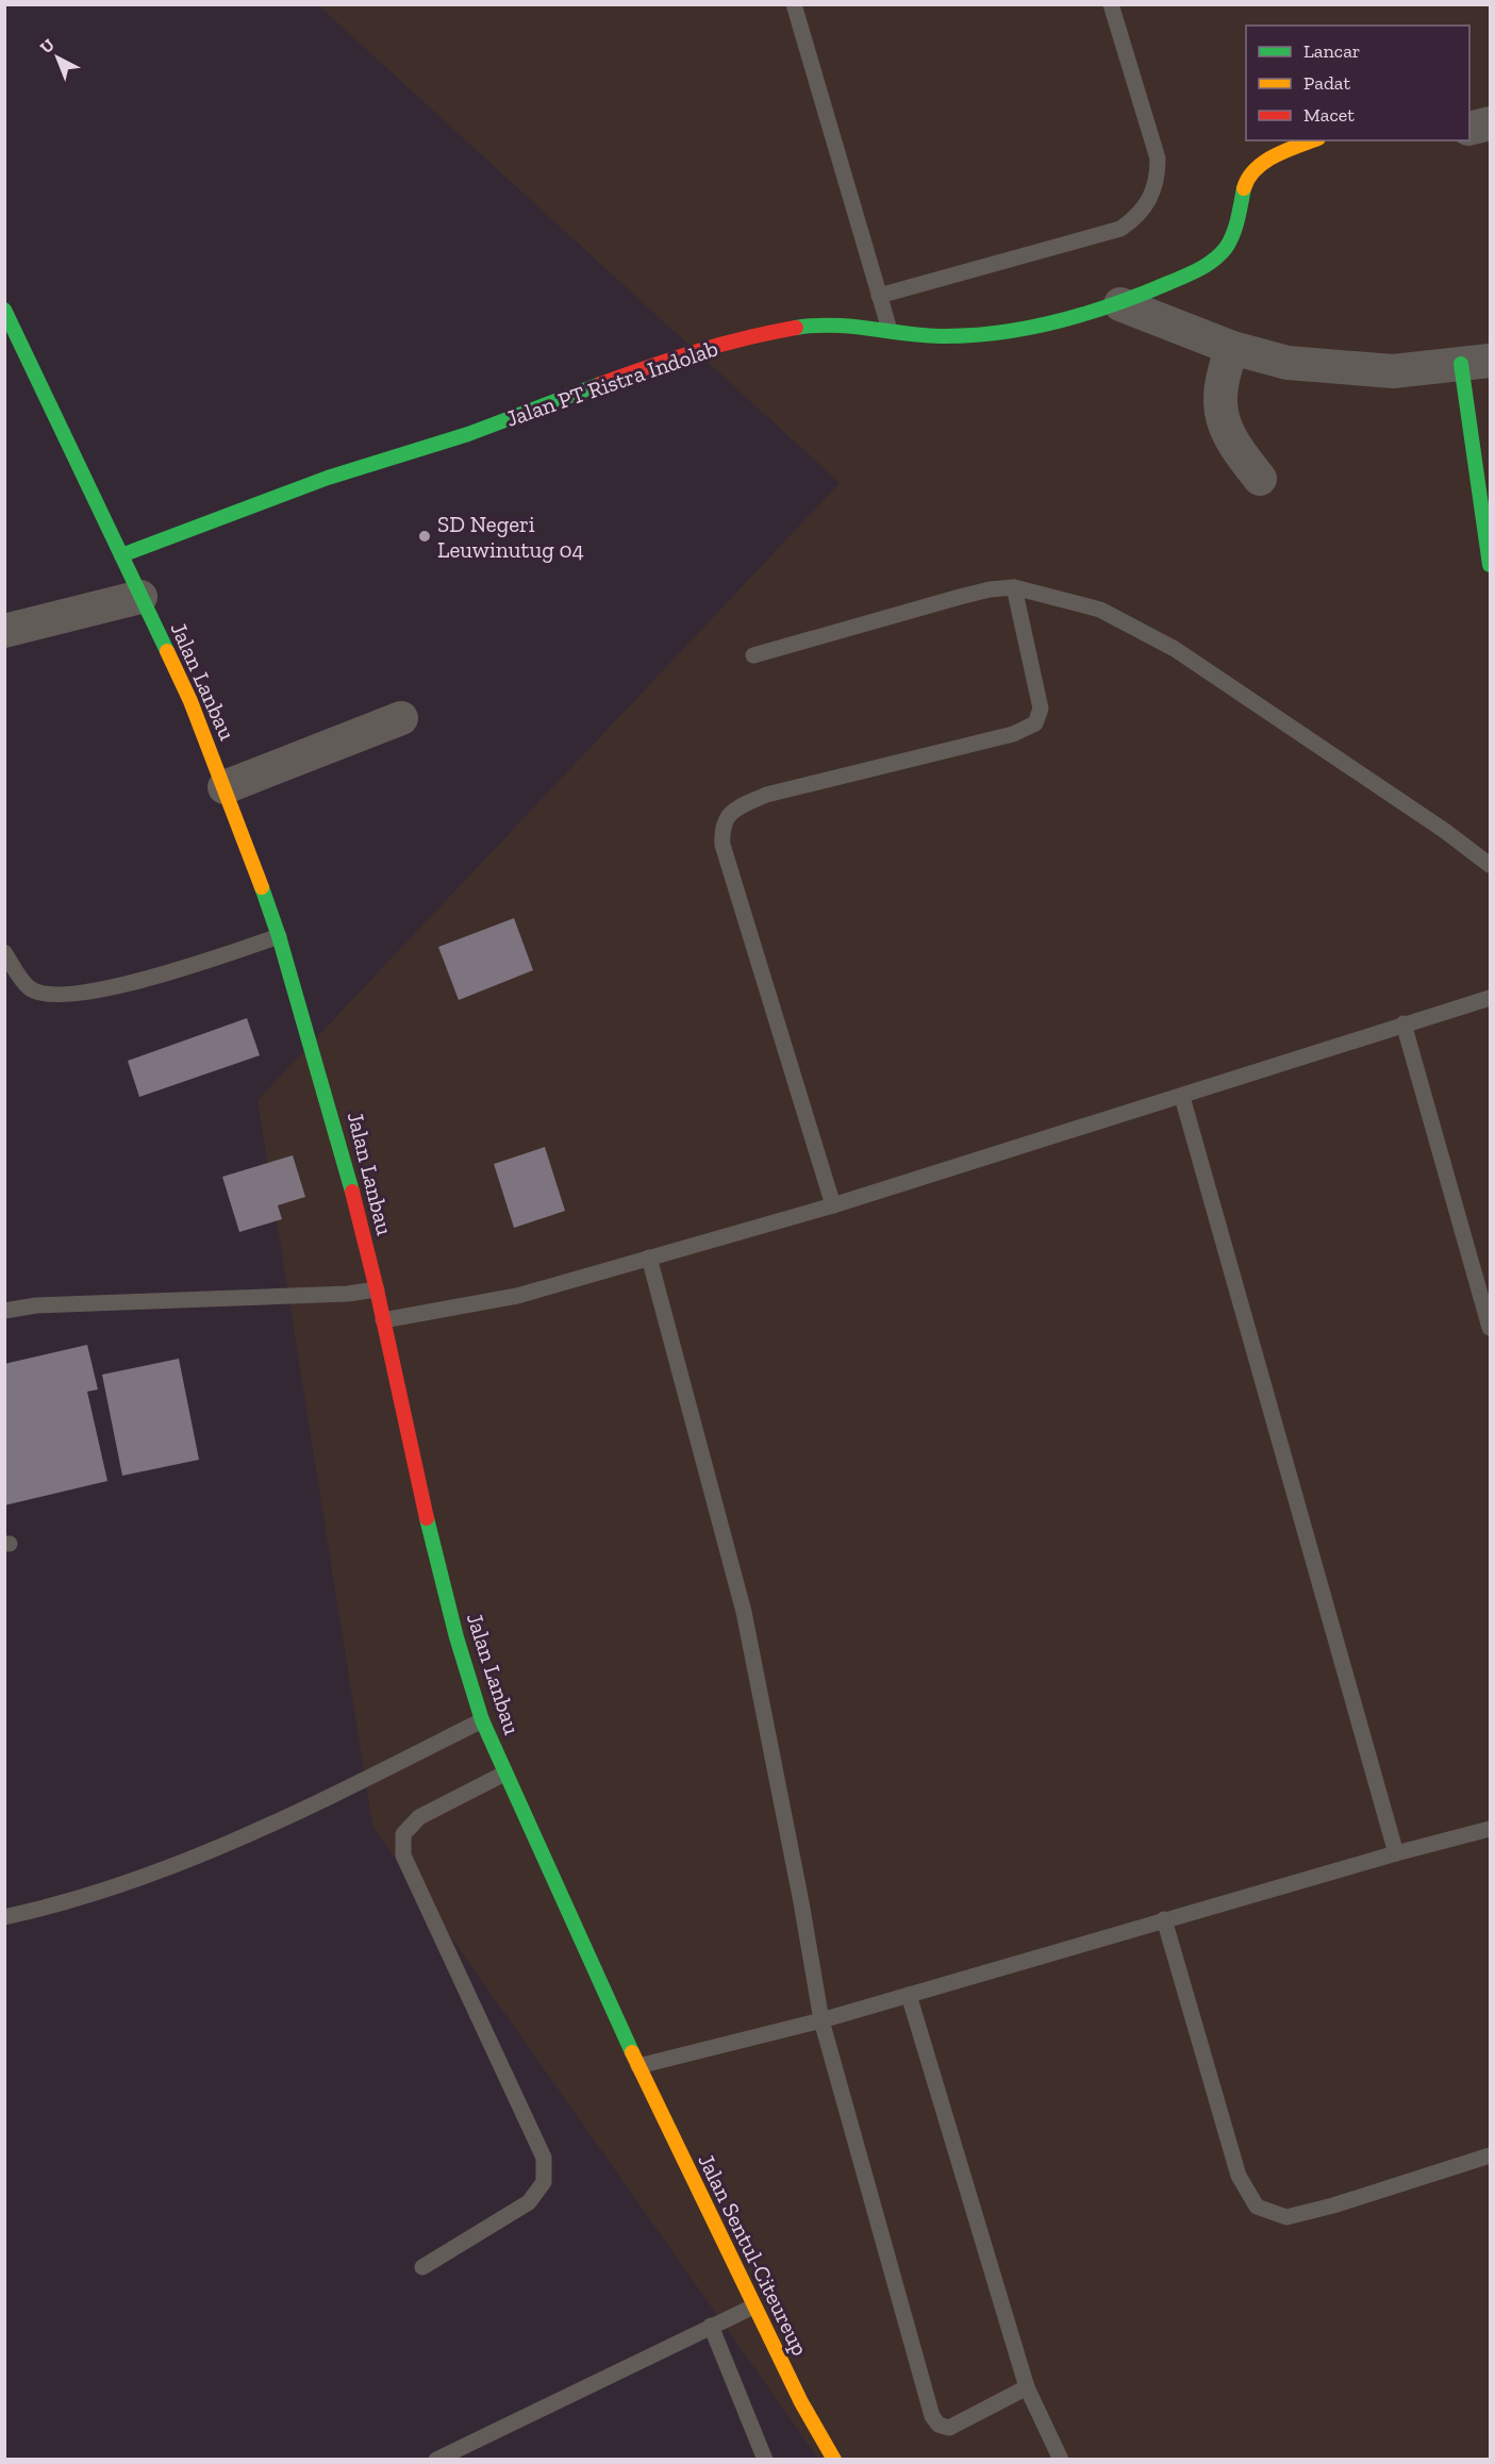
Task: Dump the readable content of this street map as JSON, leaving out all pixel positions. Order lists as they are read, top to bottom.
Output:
{
  "streets": {
    "street": ["Jalan PT Ristra Indolab", "Jalan Lanbau", "Jalan Sentul-Citeureup"]
  },
  "crossings": [
    ["Jalan PT Ristra Indolab", "Jalan Lanbau"],
    ["Jalan Lanbau", "Jalan Sentul-Citeureup"]
  ],
  "places": ["SD Negeri Leuwinutug 04"],
  "legend": ["Lancar", "Padat", "Macet"],
  "north": "top left"
}
